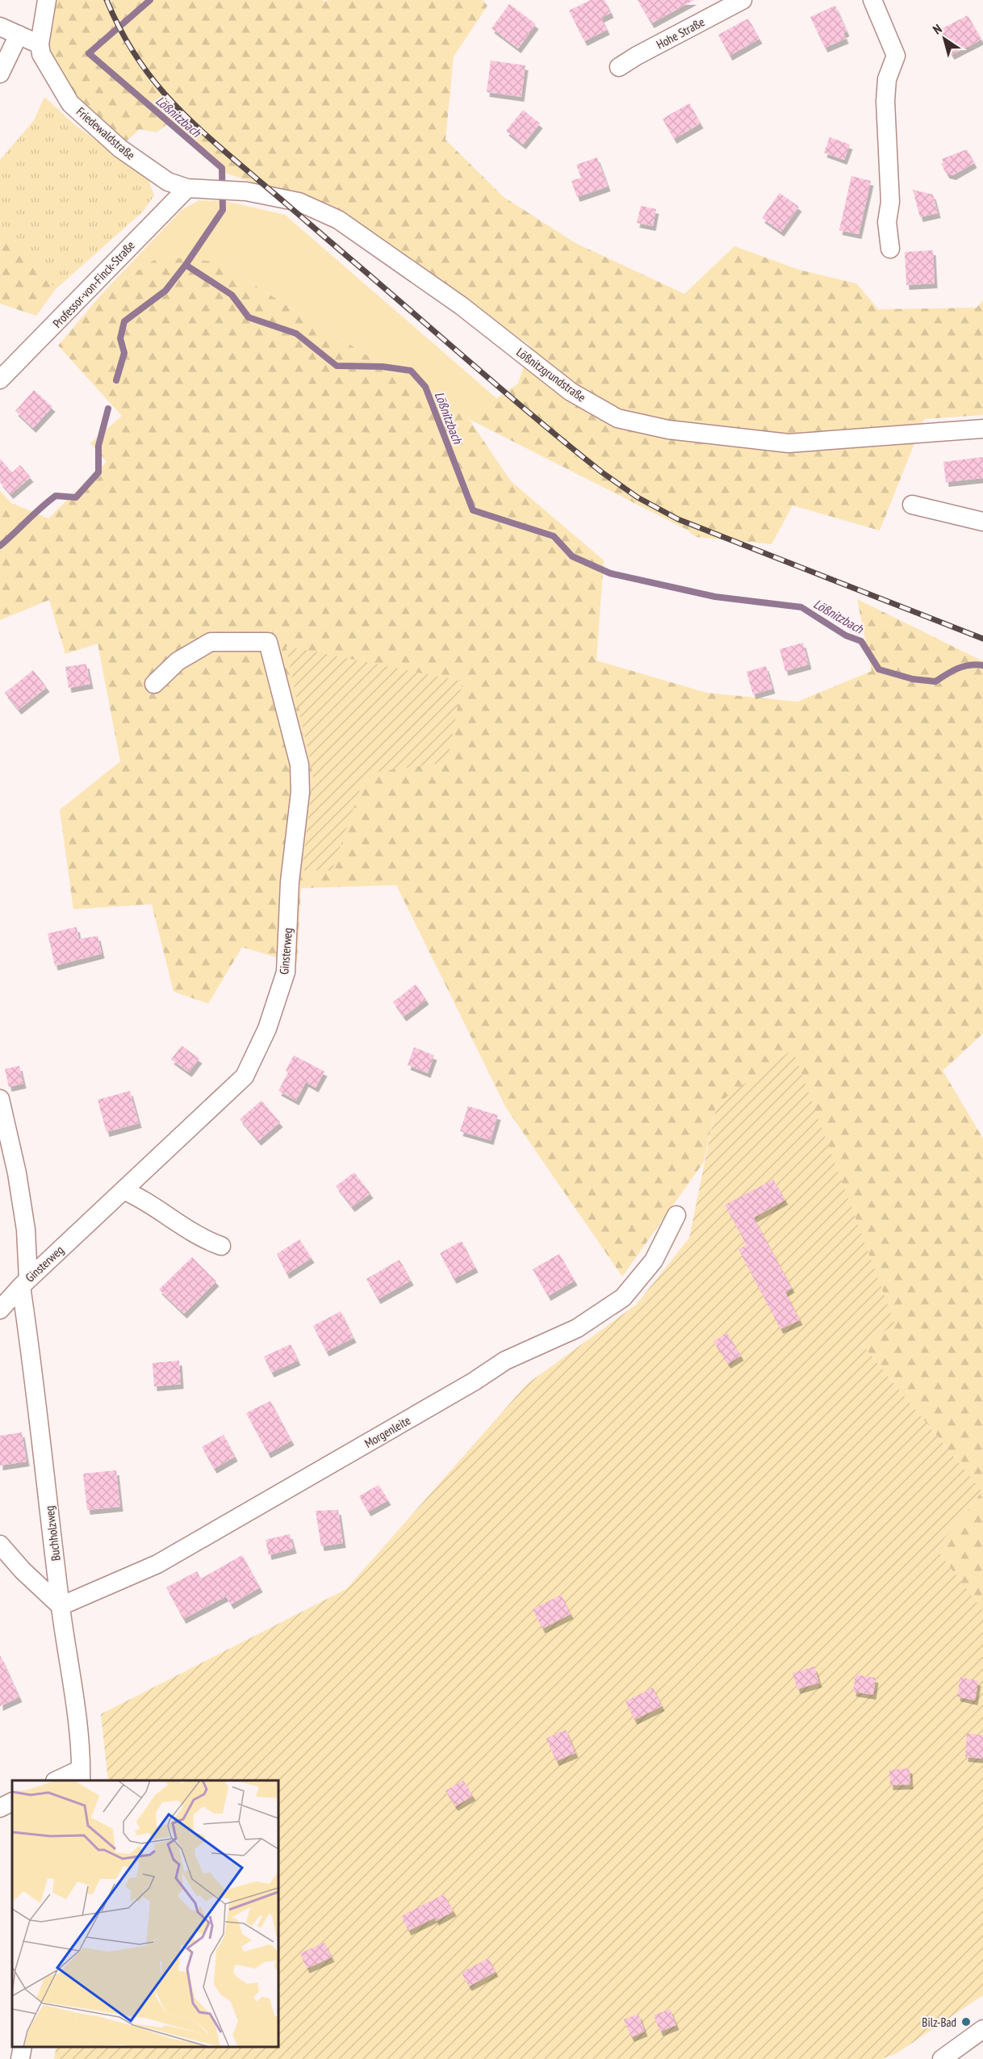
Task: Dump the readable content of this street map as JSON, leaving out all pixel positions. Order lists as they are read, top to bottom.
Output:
{
  "streets": {
    "street": [
      "Hohe Straße",
      "Friedewaldstraße",
      "Professor-von-Finck-Straße",
      "Lößnitzgrundstraße",
      "Ginsterweg",
      "Morgenleite",
      "Buchholzweg"
    ]
  },
  "crossings": [
    ["Friedewaldstraße", "Professor-von-Finck-Straße"],
    ["Friedewaldstraße", "Lößnitzgrundstraße"],
    ["Professor-von-Finck-Straße", "Lößnitzgrundstraße"],
    ["Ginsterweg", "Buchholzweg"],
    ["Morgenleite", "Buchholzweg"]
  ],
  "water": ["Lößnitzbach"],
  "places": ["Bilz-Bad"],
  "north": "top left"
}
